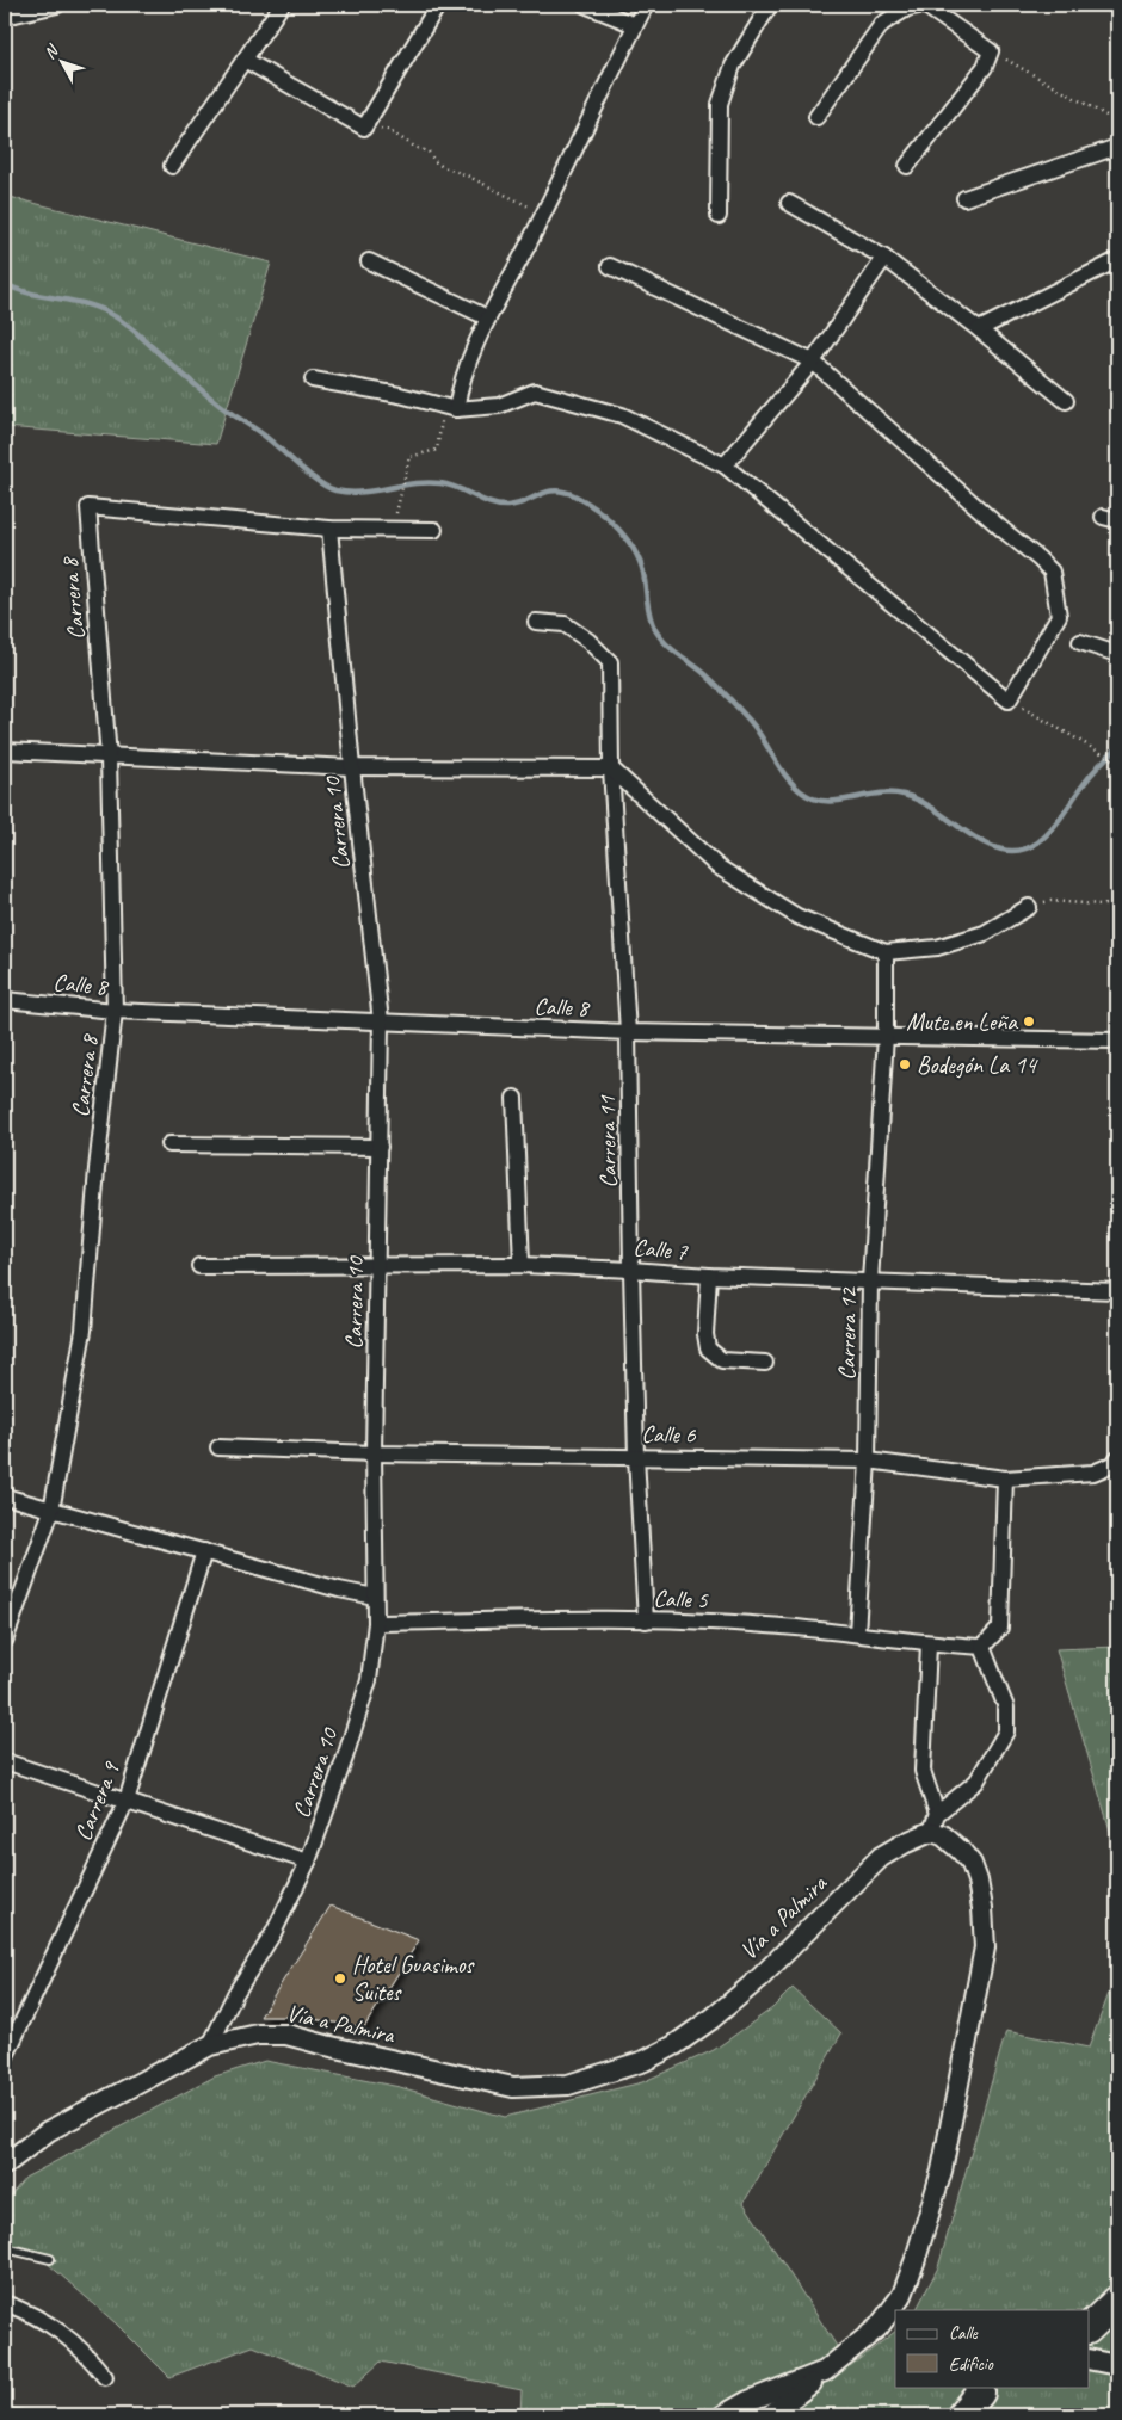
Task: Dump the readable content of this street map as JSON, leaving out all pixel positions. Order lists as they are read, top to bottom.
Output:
{
  "streets": {
    "street": [
      "Carrera 8",
      "Carrera 10",
      "Calle 8",
      "Carrera 11",
      "Calle 7",
      "Carrera 12",
      "Calle 6",
      "Calle 5",
      "Carrera 9",
      "Vía a Palmira"
    ]
  },
  "crossings": [
    ["Carrera 8", "Carrera 10"],
    ["Carrera 8", "Calle 8"],
    ["Carrera 10", "Calle 8"],
    ["Carrera 10", "Calle 7"],
    ["Carrera 10", "Calle 6"],
    ["Carrera 10", "Calle 5"],
    ["Carrera 10", "Vía a Palmira"],
    ["Calle 8", "Carrera 11"],
    ["Calle 8", "Carrera 12"],
    ["Carrera 11", "Calle 7"],
    ["Carrera 11", "Calle 6"],
    ["Carrera 11", "Calle 5"],
    ["Calle 7", "Carrera 12"],
    ["Carrera 12", "Calle 6"],
    ["Carrera 12", "Calle 5"]
  ],
  "places": ["Mute en Leña", "Bodegón La 14", "Hotel Guasimos Suites"],
  "legend": ["Calle", "Edificio"],
  "north": "top left"
}
